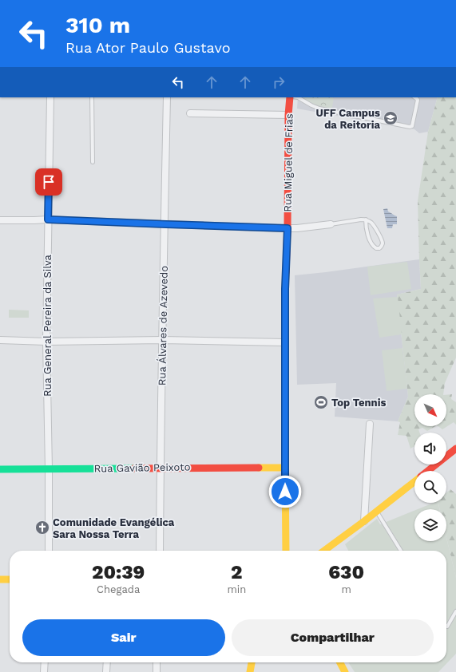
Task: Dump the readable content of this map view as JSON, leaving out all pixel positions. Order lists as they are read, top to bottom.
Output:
{
  "streets": {
    "main road": ["Rua Miguel de Frias", "Rua Gavião Peixoto"],
    "street": ["Rua General Pereira da Silva", "Rua Álvares de Azevedo"]
  },
  "crossings": [
    ["Rua Miguel de Frias", "Rua Gavião Peixoto"],
    ["Rua General Pereira da Silva", "Rua Gavião Peixoto"],
    ["Rua Álvares de Azevedo", "Rua Gavião Peixoto"]
  ],
  "places": {
    "school or university": ["UFF Campus da Reitoria"],
    "sports": ["Top Tennis"],
    "church": ["Comunidade Evangélica Sara Nossa Terra"]
  },
  "north": "bottom right",
  "page": {
    "turn": ["310 m", "Rua Ator Paulo Gustavo"],
    "eta": [
      "20:39",
      "Chegada",
      "2",
      "min",
      "630",
      "m"
    ],
    "buttons": ["Sair", "Compartilhar"]
  }
}
